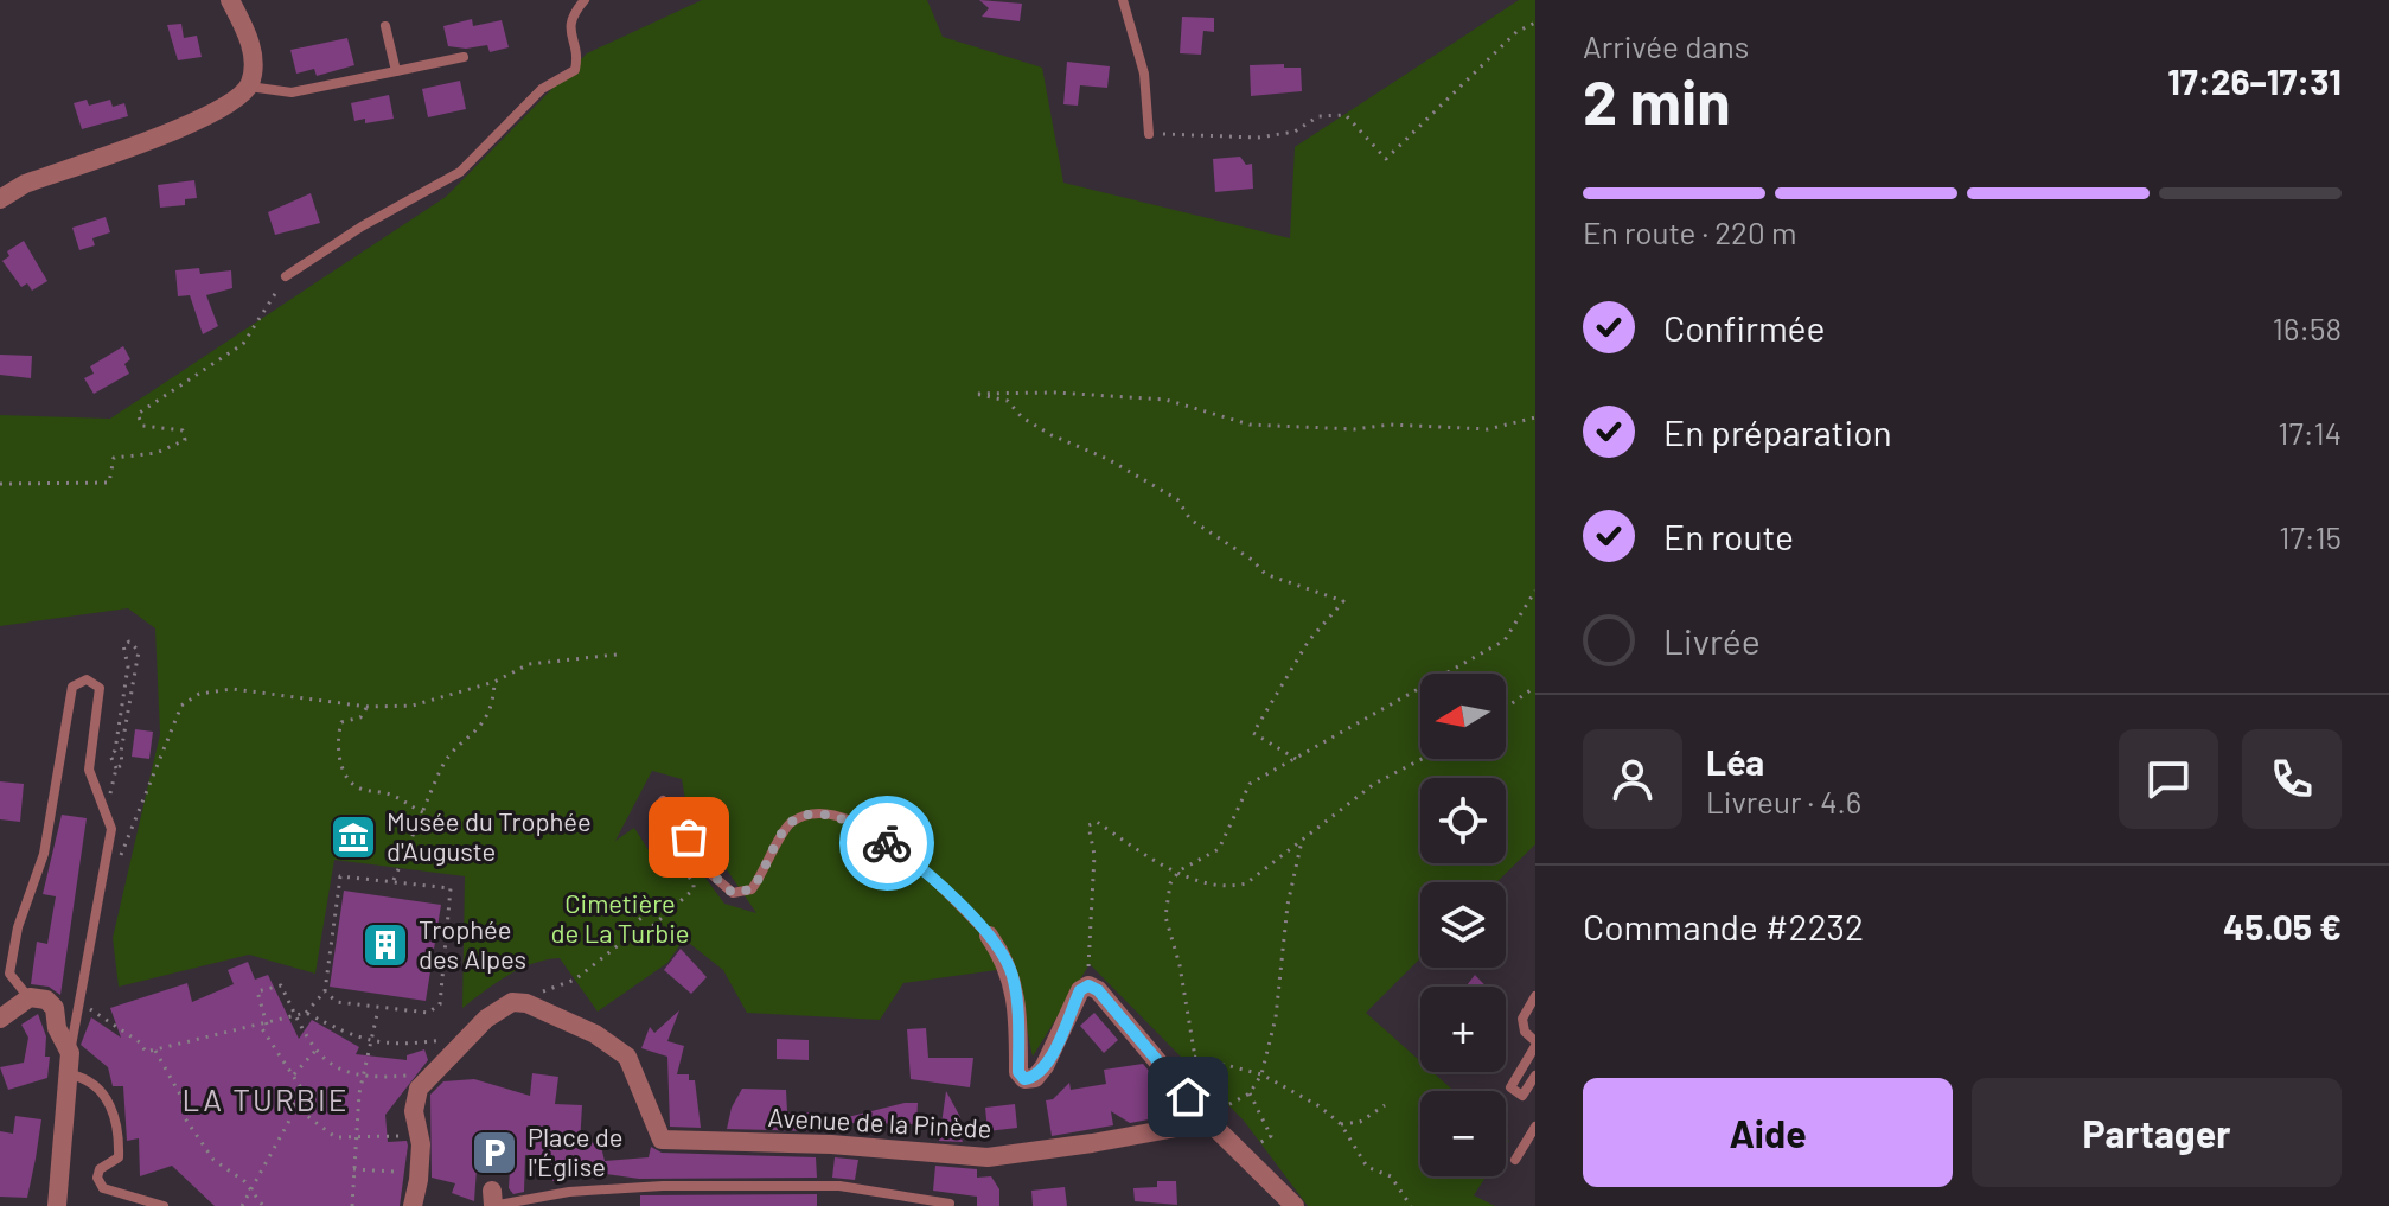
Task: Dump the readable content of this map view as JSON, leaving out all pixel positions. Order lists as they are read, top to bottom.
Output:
{
  "streets": {
    "street": ["Avenue de la Pinède"]
  },
  "districts": ["LA TURBIE"],
  "parks": ["Cimetière de La Turbie"],
  "places": {
    "museum": ["Musée du Trophée d'Auguste"],
    "building": ["Trophée des Alpes"],
    "parking": ["Place de l'Église"]
  },
  "north": "left",
  "page": {
    "heading": ["2 min", "Arrivée dans", "17:26–17:31"],
    "panel": [
      "Léa",
      "Livreur · 4.6",
      "Commande #2232",
      "45.05 €"
    ],
    "bar": "En route · 220 m",
    "list": [
      ["Confirmée", "16:58"],
      ["En préparation", "17:14"],
      ["En route", "17:15"],
      "Livrée"
    ],
    "map_buttons": ["+", "−"],
    "buttons": ["Aide", "Partager"]
  }
}
